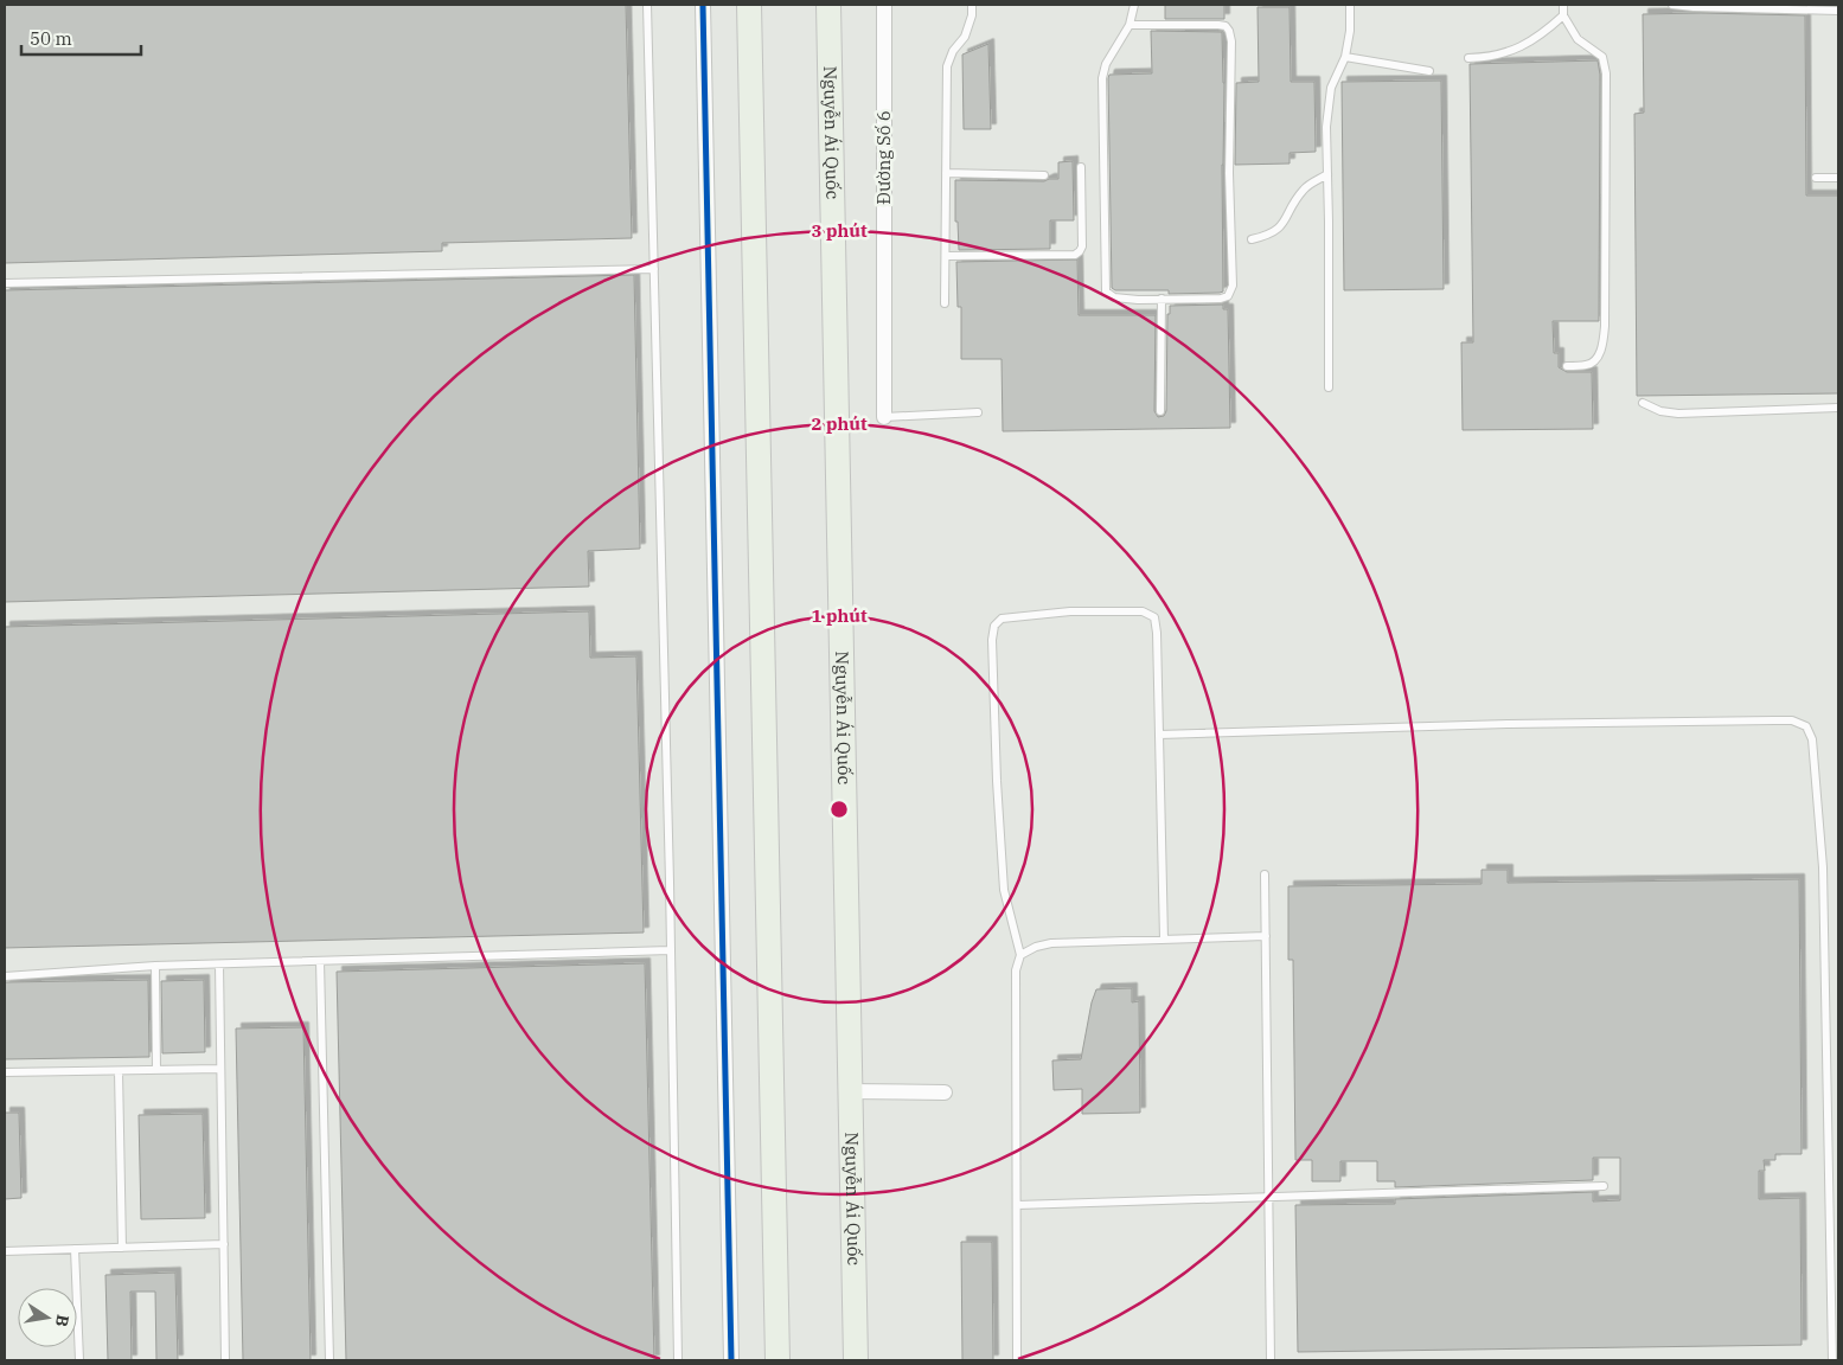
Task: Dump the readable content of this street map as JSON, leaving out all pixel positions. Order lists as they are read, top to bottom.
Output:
{
  "streets": {
    "main road": ["Nguyễn Ái Quốc"],
    "street": ["Đường Số 6"]
  },
  "scale_bar": "50 m",
  "north": "right",
  "rings": ["3 phút", "2 phút", "1 phút"]
}
